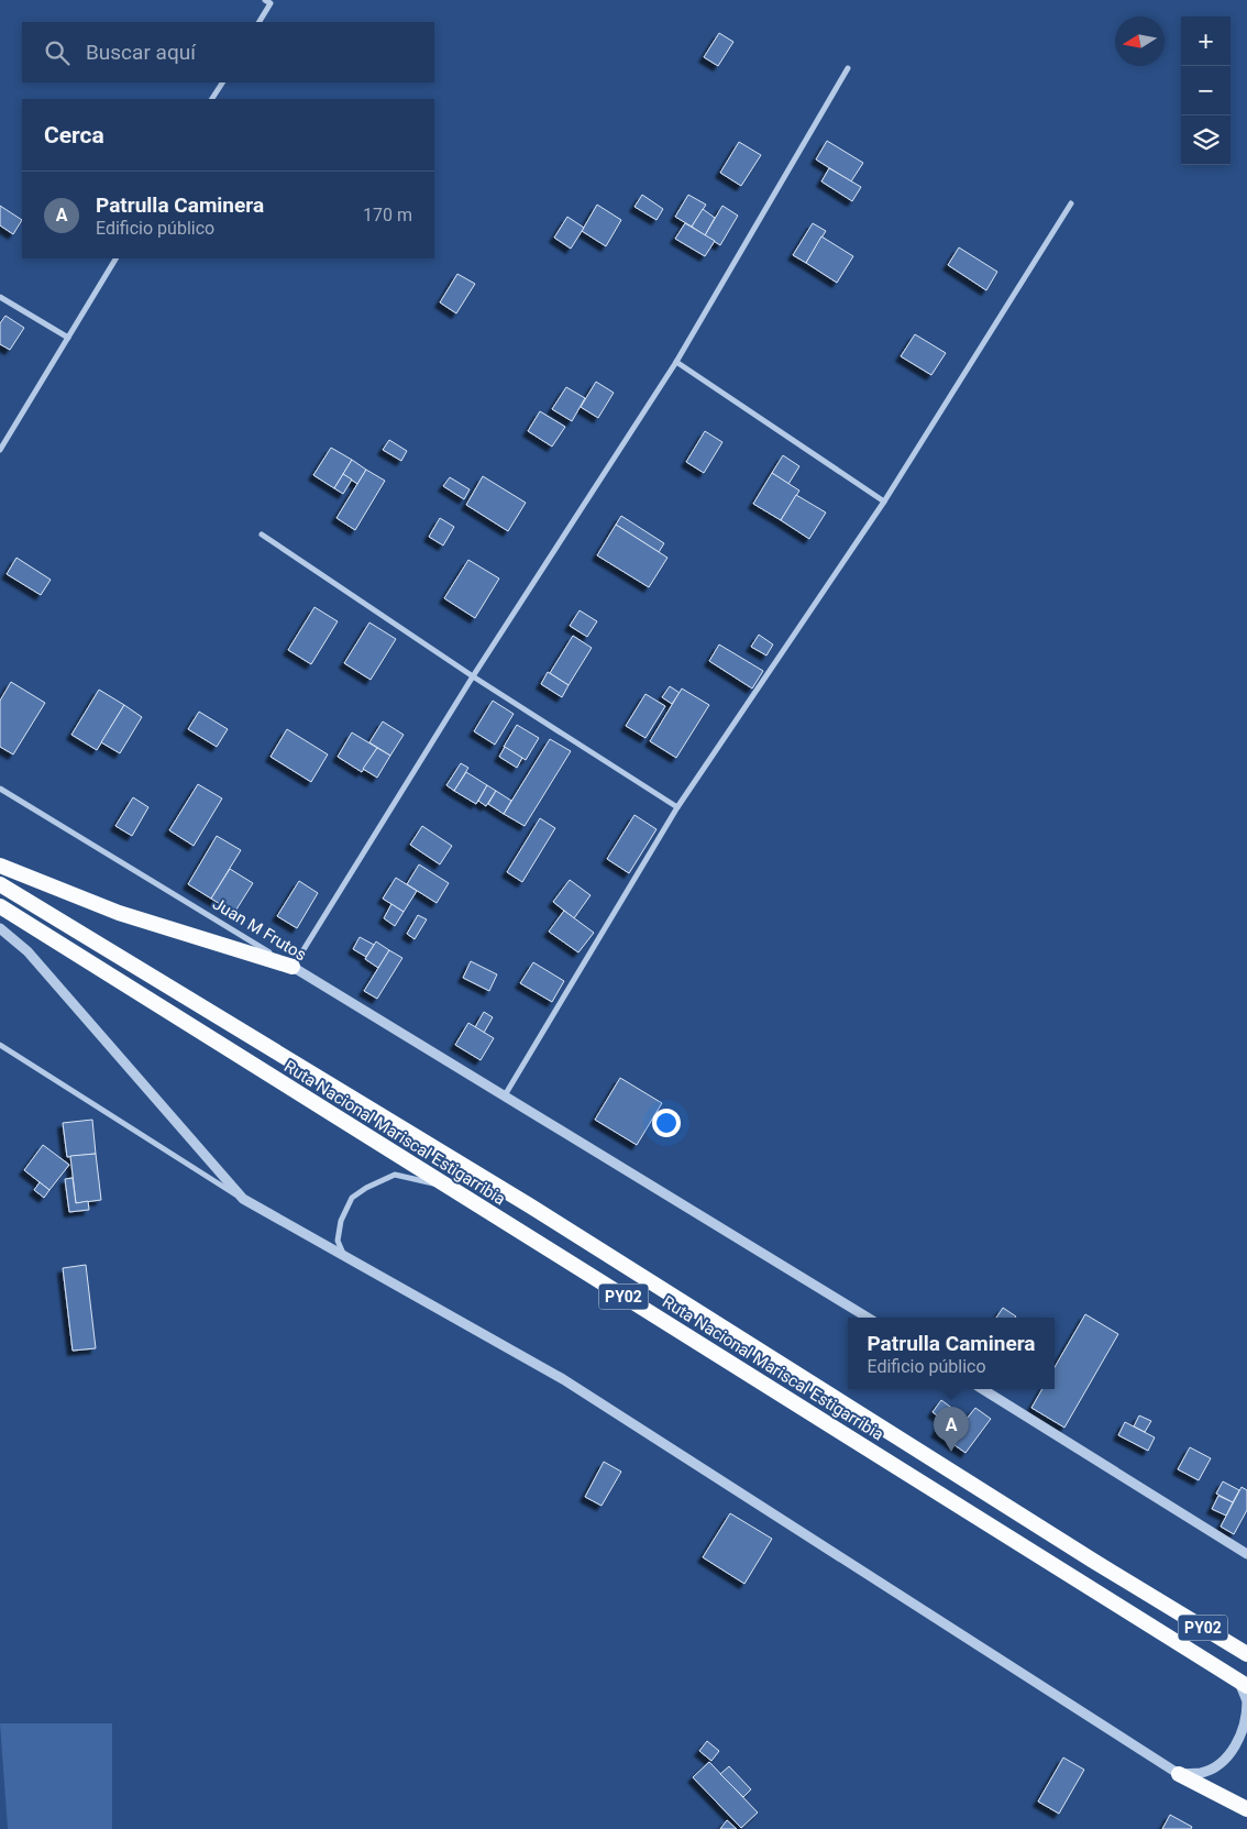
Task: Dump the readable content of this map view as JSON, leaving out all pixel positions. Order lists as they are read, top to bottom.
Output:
{
  "streets": {
    "highway": ["Ruta Nacional Mariscal Estigarribia", "PY02"],
    "street": ["Juan M Frutos"]
  },
  "north": "left",
  "page": {
    "map_buttons": ["+", "−"],
    "search": "Buscar aquí",
    "heading": "Cerca",
    "list": [
      {
        "mark": "A",
        "name": "Patrulla Caminera",
        "note": "Edificio público",
        "value": "170 m"
      }
    ],
    "popup": ["Patrulla Caminera", "Edificio público"],
    "pins": "A"
  }
}
